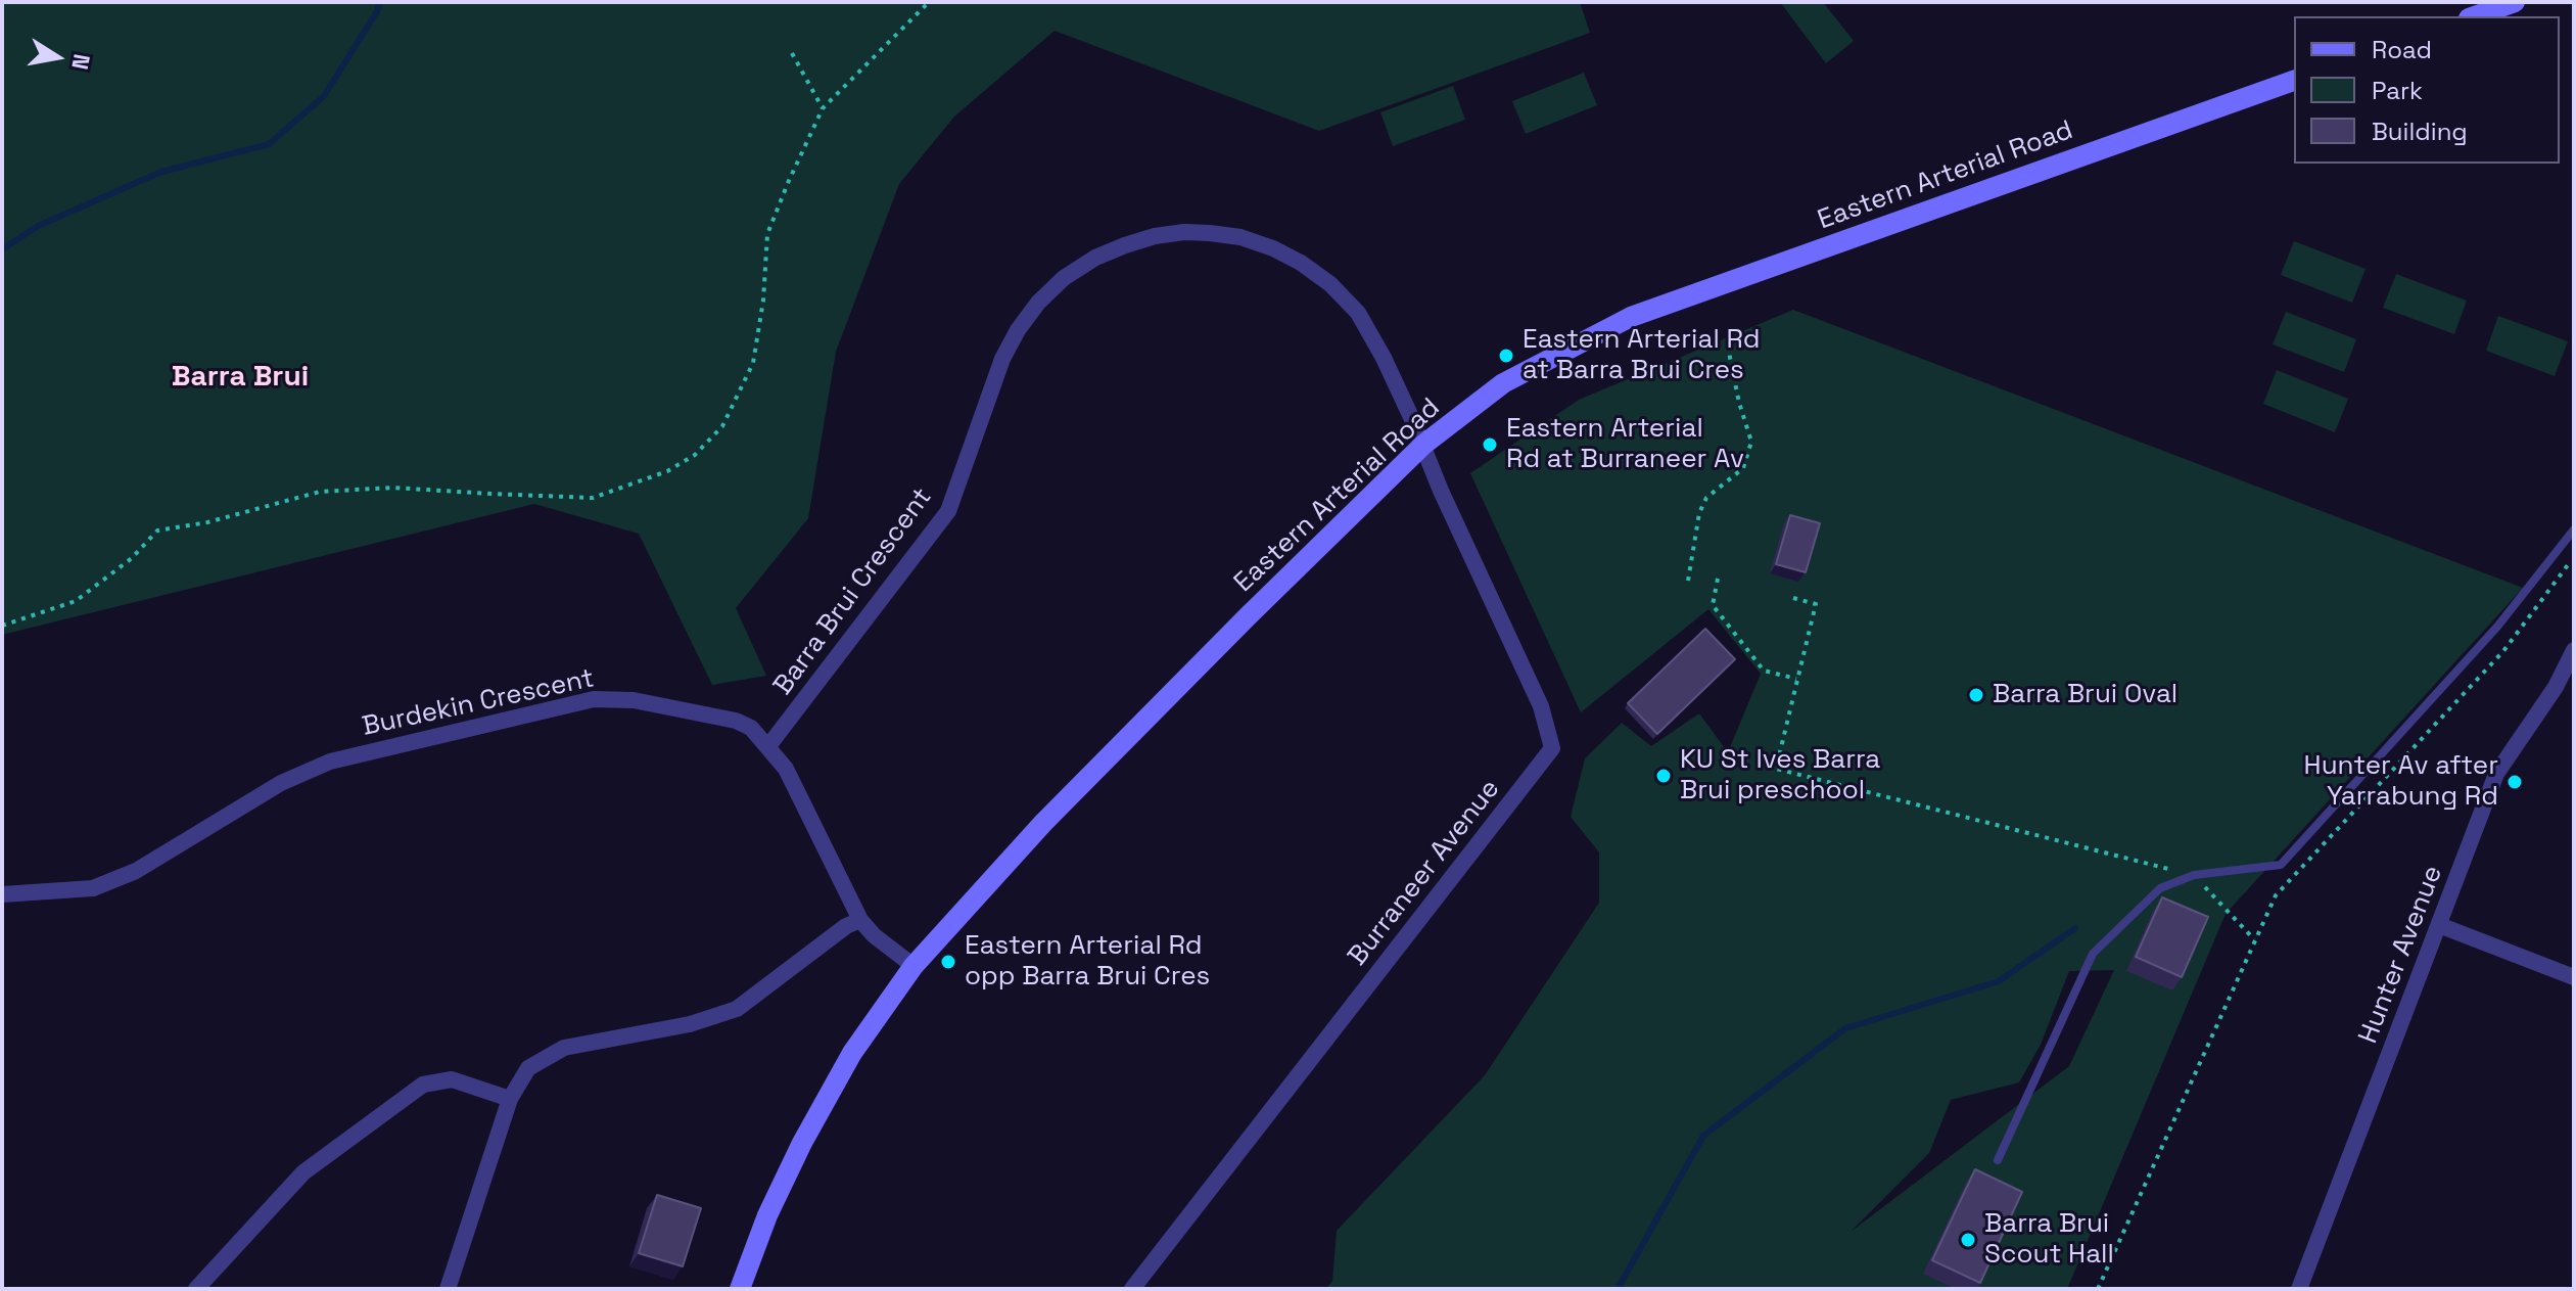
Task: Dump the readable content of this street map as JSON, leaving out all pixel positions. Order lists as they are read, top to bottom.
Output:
{
  "streets": {
    "main road": ["Eastern Arterial Road"],
    "street": [
      "Barra Brui Crescent",
      "Burdekin Crescent",
      "Burraneer Avenue",
      "Hunter Avenue"
    ]
  },
  "crossings": [
    ["Eastern Arterial Road", "Barra Brui Crescent"],
    ["Eastern Arterial Road", "Burdekin Crescent"],
    ["Eastern Arterial Road", "Burraneer Avenue"],
    ["Barra Brui Crescent", "Burdekin Crescent"],
    ["Barra Brui Crescent", "Burraneer Avenue"]
  ],
  "districts": ["Barra Brui"],
  "places": [
    "Eastern Arterial Rd at Barra Brui Cres",
    "Eastern Arterial Rd at Burraneer Av",
    "Barra Brui Oval",
    "KU St Ives Barra Brui preschool",
    "Hunter Av after Yarrabung Rd",
    "Eastern Arterial Rd opp Barra Brui Cres",
    "Barra Brui Scout Hall"
  ],
  "legend": ["Road", "Park", "Building"],
  "north": "right"
}
